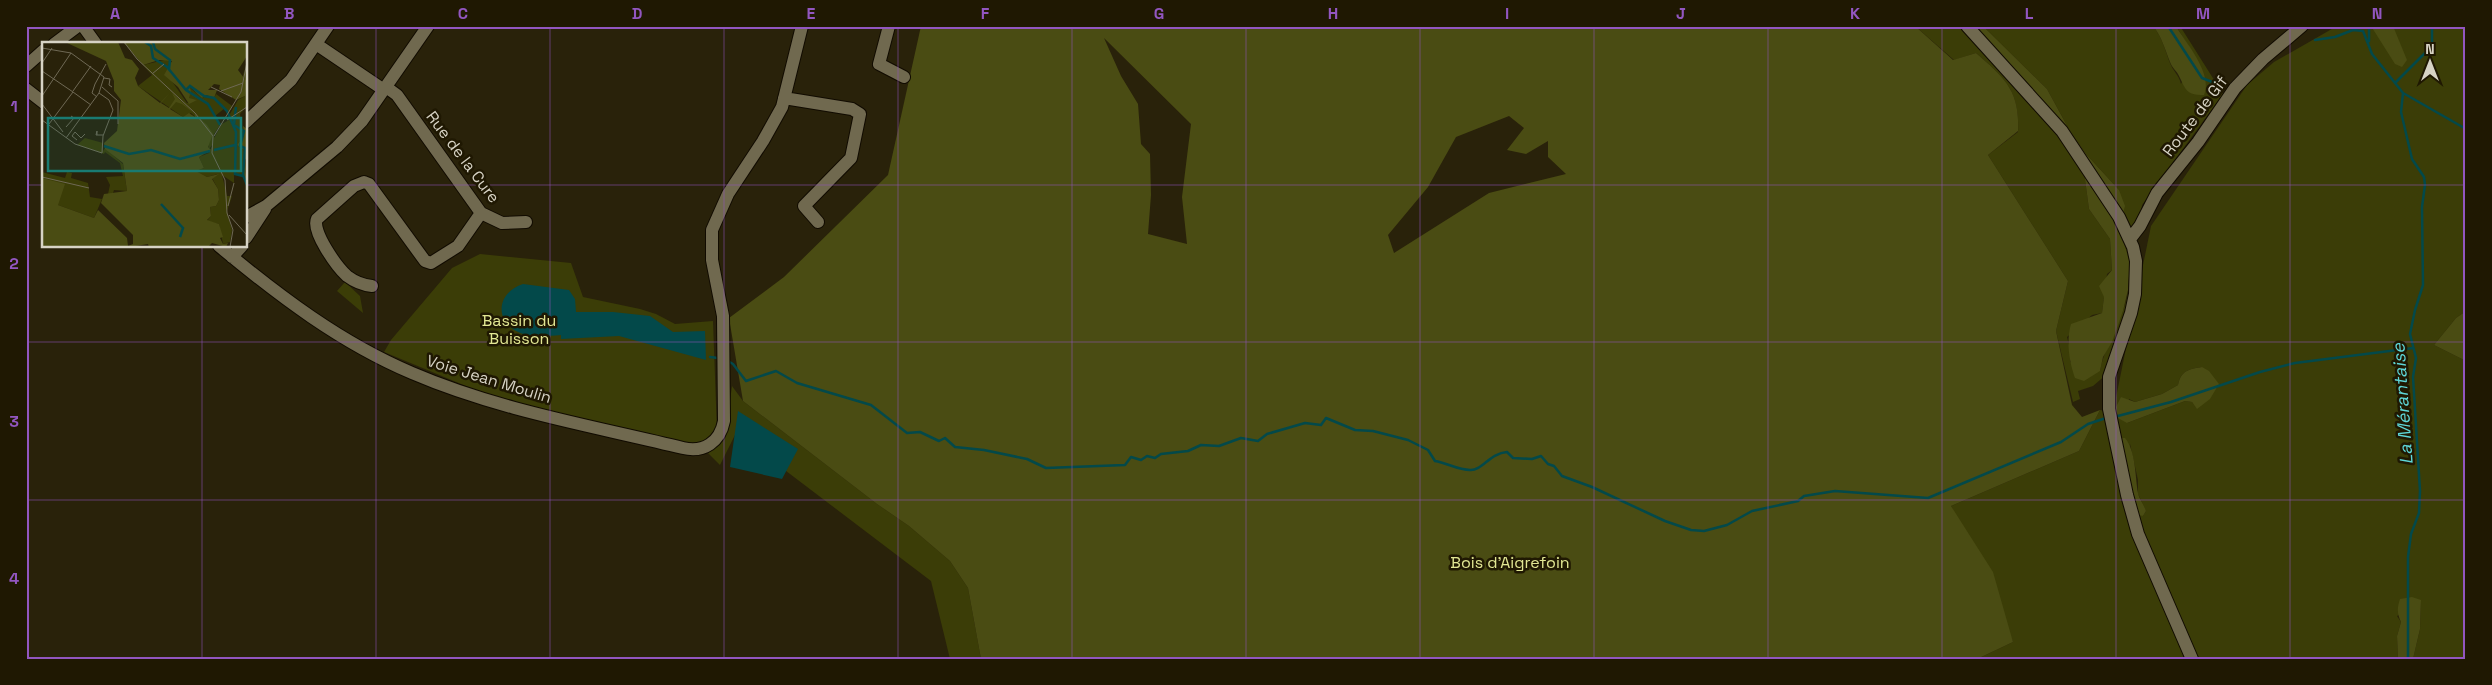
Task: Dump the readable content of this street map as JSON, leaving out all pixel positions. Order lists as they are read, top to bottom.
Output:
{
  "streets": {
    "street": ["Route de Gif", "Rue de la Cure", "Voie Jean Moulin"]
  },
  "water": ["La Mérantaise"],
  "parks": ["Bassin du Buisson", "Bois d'Aigrefoin"],
  "north": "top",
  "grid": {
    "columns": [
      "A",
      "B",
      "C",
      "D",
      "E",
      "F",
      "G",
      "H",
      "I",
      "J",
      "K",
      "L",
      "M",
      "N"
    ],
    "rows": [
      "1",
      "2",
      "3",
      "4"
    ]
  }
}
